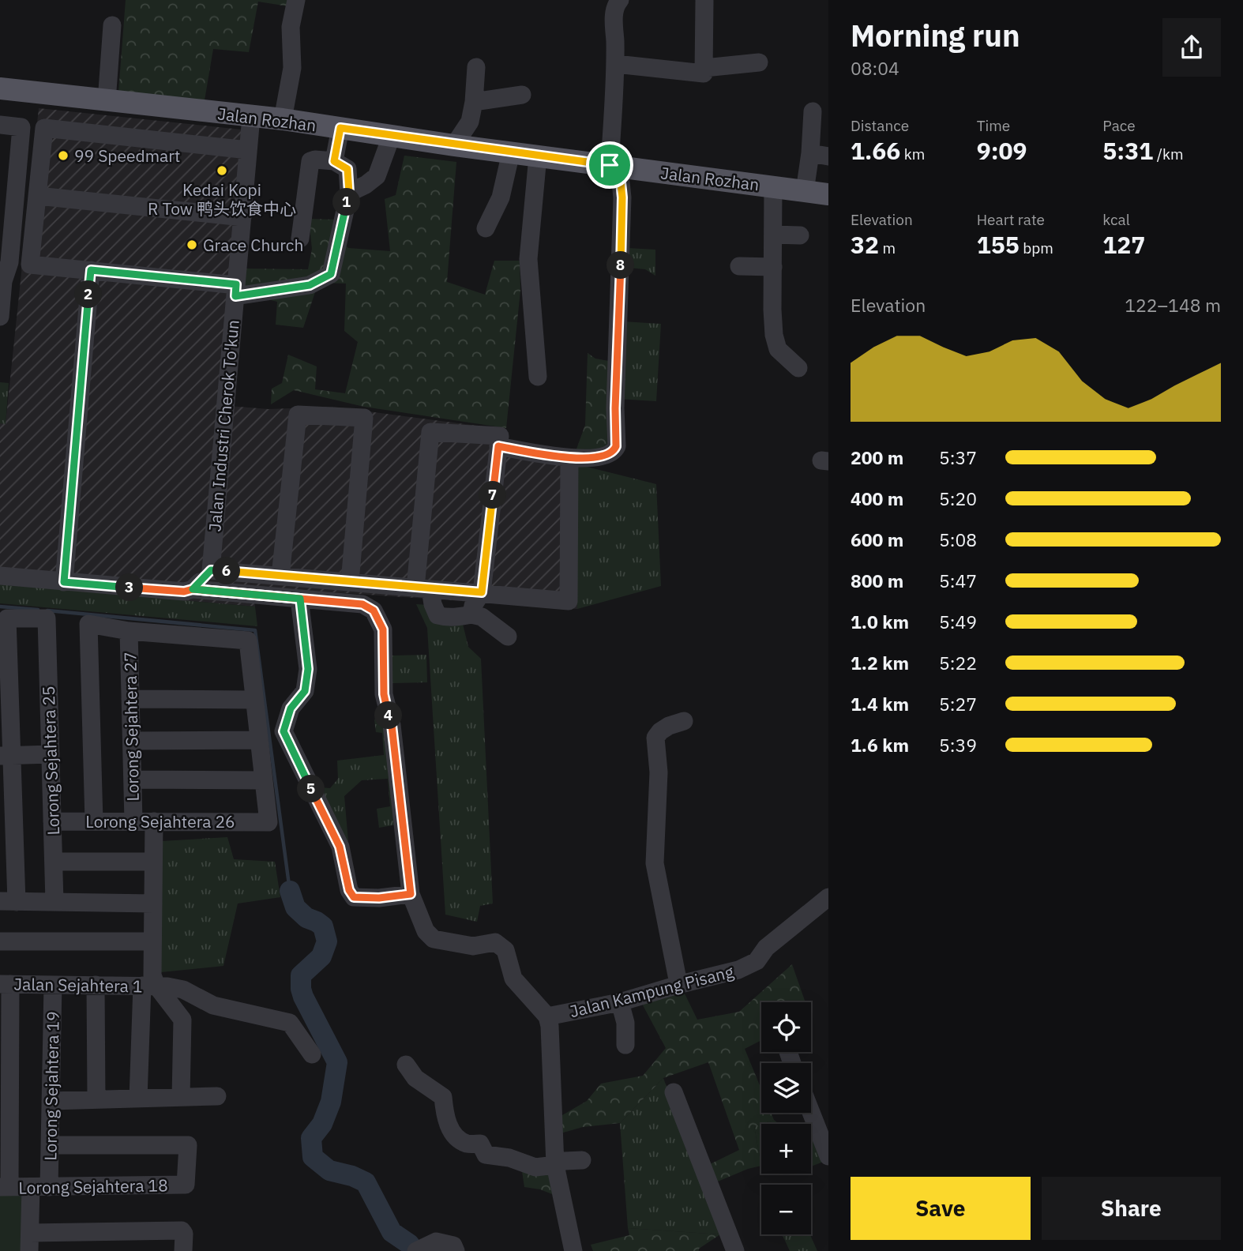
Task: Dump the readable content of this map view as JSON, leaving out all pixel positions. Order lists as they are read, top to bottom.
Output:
{
  "streets": {
    "main road": ["Jalan Rozhan"],
    "street": [
      "Jalan Industri Cherok To'kun",
      "Lorong Sejahtera 27",
      "Lorong Sejahtera 25",
      "Lorong Sejahtera 26",
      "Jalan Sejahtera 1",
      "Jalan Kampung Pisang",
      "Lorong Sejahtera 19",
      "Lorong Sejahtera 18"
    ]
  },
  "crossings": [
    ["Jalan Rozhan", "Jalan Industri Cherok To'kun"],
    ["Lorong Sejahtera 27", "Lorong Sejahtera 26"],
    ["Lorong Sejahtera 25", "Lorong Sejahtera 26"],
    ["Jalan Sejahtera 1", "Lorong Sejahtera 19"],
    ["Lorong Sejahtera 19", "Lorong Sejahtera 18"]
  ],
  "places": ["99 Speedmart", "Kedai Kopi R Tow 鸭头饮食中心", "Grace Church"],
  "page": {
    "heading": ["Morning run", "08:04"],
    "stats": [
      ["Distance", "1.66 km"],
      ["Time", "9:09"],
      ["Pace", "5:31 /km"],
      ["Elevation", "32 m"],
      ["Heart rate", "155 bpm"],
      ["kcal", "127"]
    ],
    "pins": [
      "1",
      "8",
      "2",
      "7",
      "6",
      "3",
      "4",
      "5"
    ],
    "chart": ["Elevation", "122–148 m"],
    "list": [
      {
        "name": "200 m",
        "note": "5:37"
      },
      {
        "name": "400 m",
        "note": "5:20"
      },
      {
        "name": "600 m",
        "note": "5:08"
      },
      {
        "name": "800 m",
        "note": "5:47"
      },
      {
        "name": "1.0 km",
        "note": "5:49"
      },
      {
        "name": "1.2 km",
        "note": "5:22"
      },
      {
        "name": "1.4 km",
        "note": "5:27"
      },
      {
        "name": "1.6 km",
        "note": "5:39"
      }
    ],
    "map_buttons": ["+", "−"],
    "buttons": ["Save", "Share"]
  }
}
